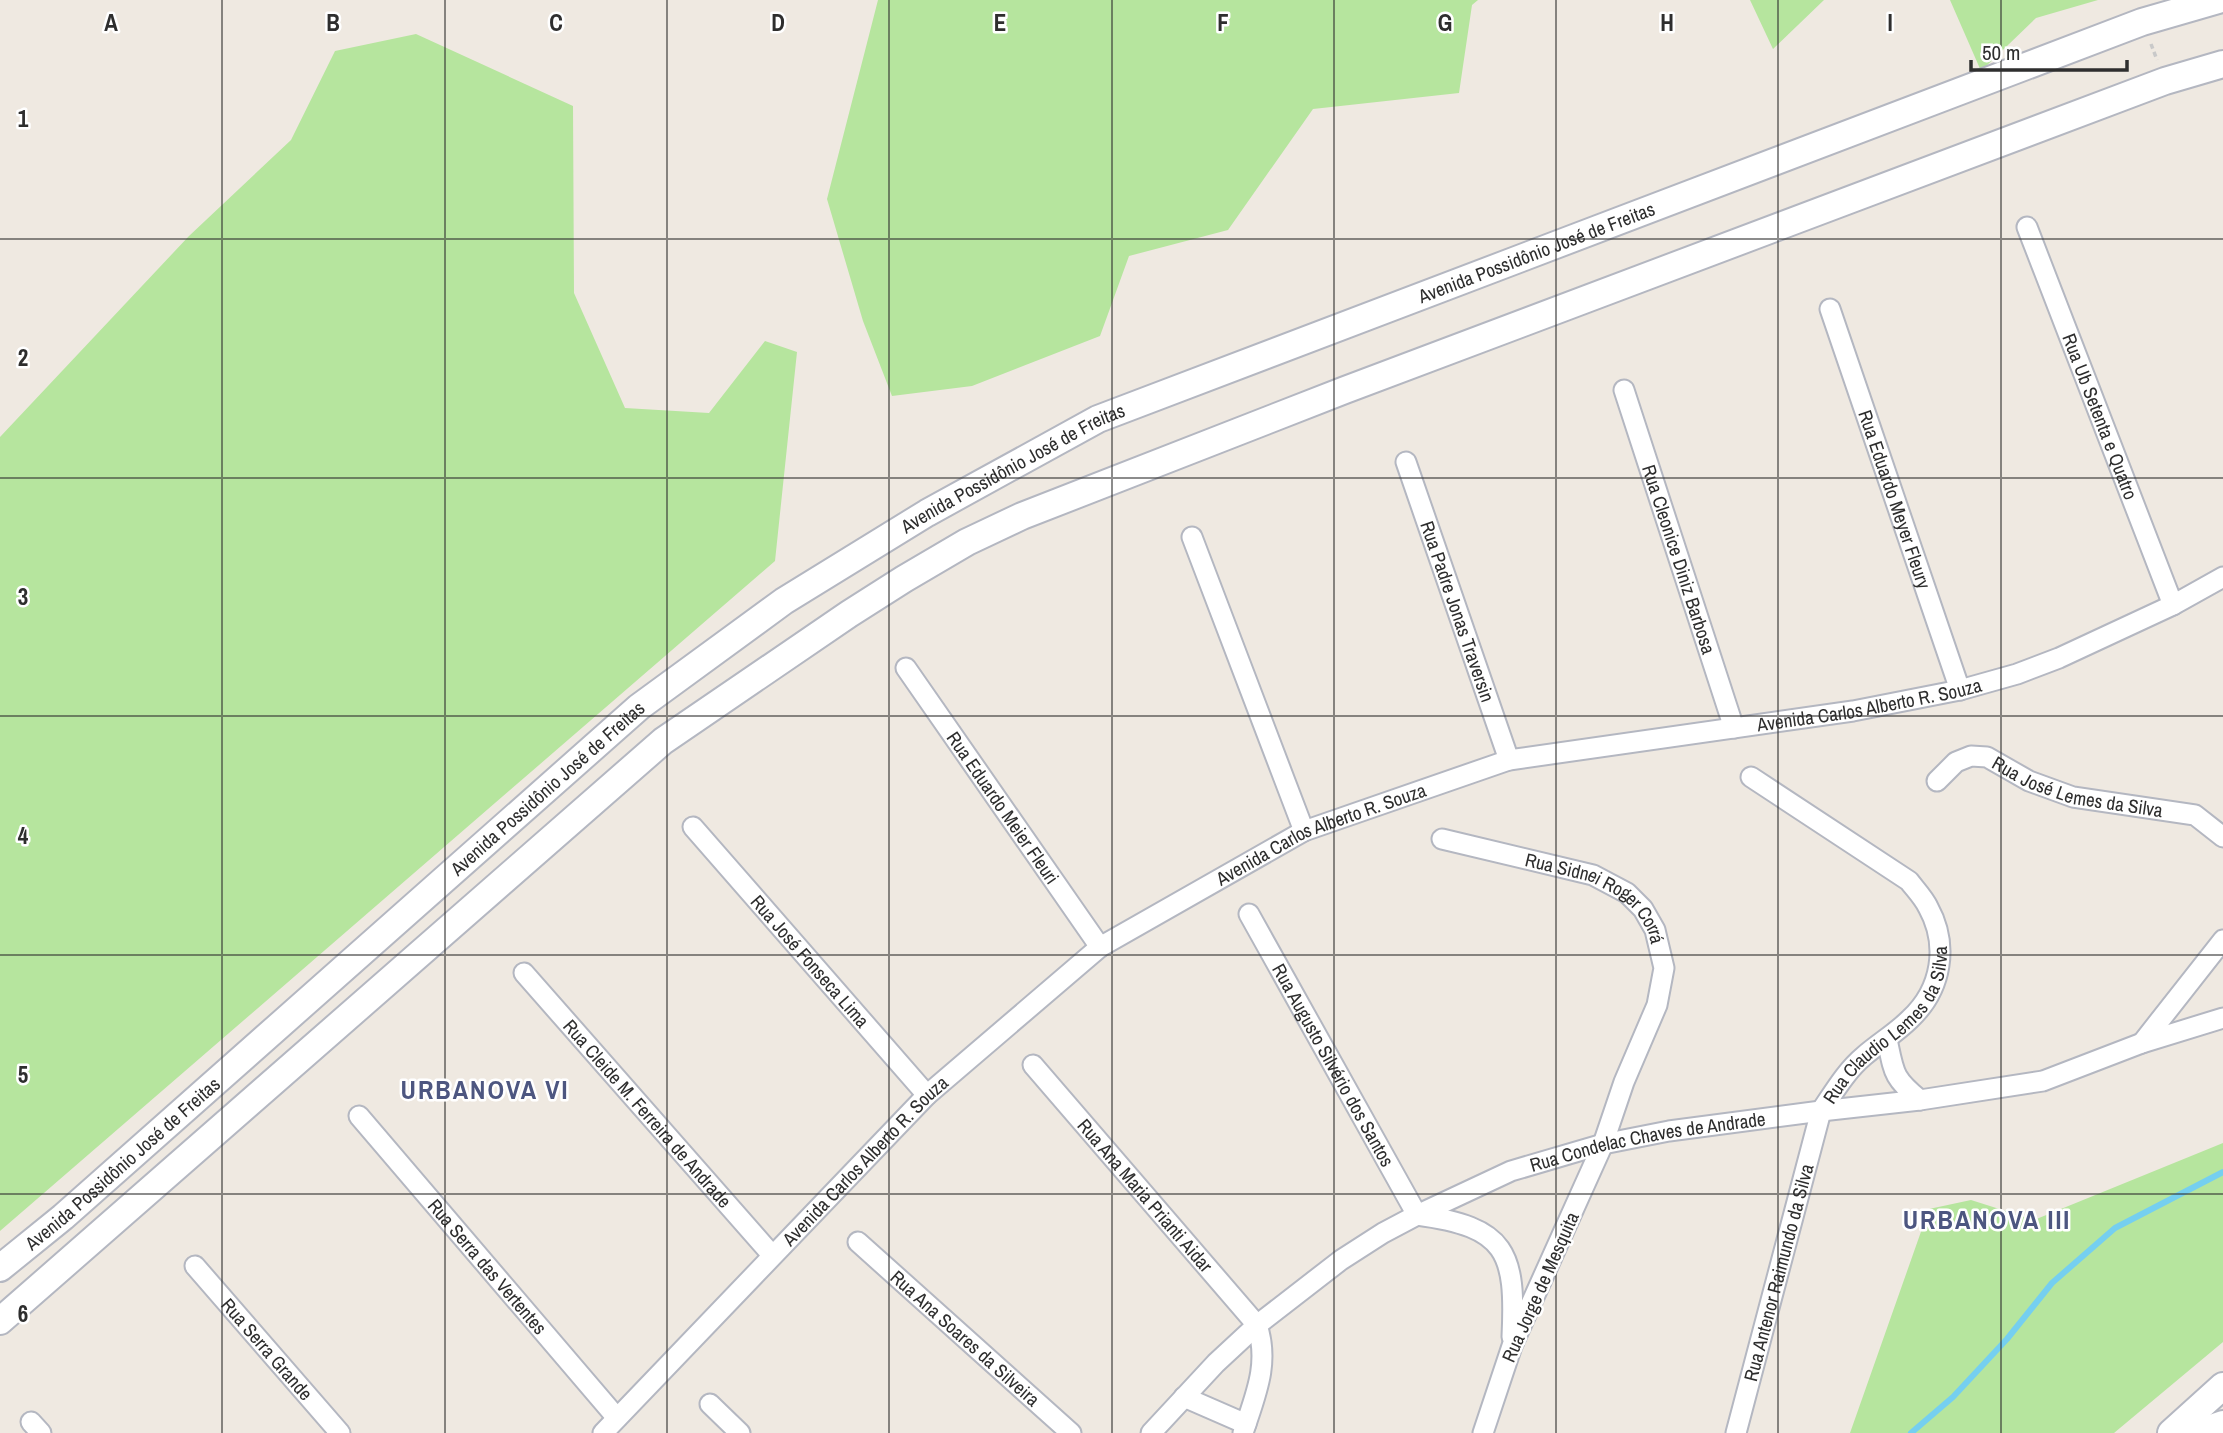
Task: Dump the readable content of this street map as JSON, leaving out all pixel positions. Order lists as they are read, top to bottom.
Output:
{
  "streets": {
    "street": [
      "Avenida Possidônio José de Freitas",
      "Rua Ub Setenta e Quatro",
      "Rua Eduardo Meyer Fleury",
      "Rua Cleonice Diniz Barbosa",
      "Rua Padre Jonas Traversin",
      "Avenida Carlos Alberto R. Souza",
      "Rua José Lemes da Silva",
      "Rua Eduardo Meier Fleuri",
      "Rua Sidnei Roger Corrá",
      "Rua José Fonseca Lima",
      "Rua Claudio Lemes da Silva",
      "Rua Augusto Silvério dos Santos",
      "Rua Cleide M. Ferreira de Andrade",
      "Rua Condelac Chaves de Andrade",
      "Rua Ana Maria Prianti Aidar",
      "Rua Serra das Vertentes",
      "Rua Antenor Raimundo da Silva",
      "Rua Jorge de Mesquita",
      "Rua Ana Soares da Silveira",
      "Rua Serra Grande"
    ]
  },
  "crossings": [
    ["Rua Ub Setenta e Quatro", "Avenida Carlos Alberto R. Souza"],
    ["Rua Eduardo Meyer Fleury", "Avenida Carlos Alberto R. Souza"],
    ["Rua Cleonice Diniz Barbosa", "Avenida Carlos Alberto R. Souza"],
    ["Rua Padre Jonas Traversin", "Avenida Carlos Alberto R. Souza"],
    ["Avenida Carlos Alberto R. Souza", "Rua Eduardo Meier Fleuri"],
    ["Avenida Carlos Alberto R. Souza", "Rua José Fonseca Lima"],
    ["Avenida Carlos Alberto R. Souza", "Rua Cleide M. Ferreira de Andrade"],
    ["Avenida Carlos Alberto R. Souza", "Rua Serra das Vertentes"],
    ["Rua Sidnei Roger Corrá", "Rua Condelac Chaves de Andrade"],
    ["Rua Sidnei Roger Corrá", "Rua Jorge de Mesquita"],
    ["Rua Claudio Lemes da Silva", "Rua Condelac Chaves de Andrade"],
    ["Rua Claudio Lemes da Silva", "Rua Antenor Raimundo da Silva"],
    ["Rua Augusto Silvério dos Santos", "Rua Condelac Chaves de Andrade"],
    ["Rua Condelac Chaves de Andrade", "Rua Ana Maria Prianti Aidar"],
    ["Rua Condelac Chaves de Andrade", "Rua Antenor Raimundo da Silva"],
    ["Rua Condelac Chaves de Andrade", "Rua Jorge de Mesquita"]
  ],
  "districts": ["URBANOVA VI", "URBANOVA III"],
  "scale_bar": "50 m",
  "grid": {
    "columns": [
      "A",
      "B",
      "C",
      "D",
      "E",
      "F",
      "G",
      "H",
      "I"
    ],
    "rows": [
      "1",
      "2",
      "3",
      "4",
      "5",
      "6"
    ]
  }
}
